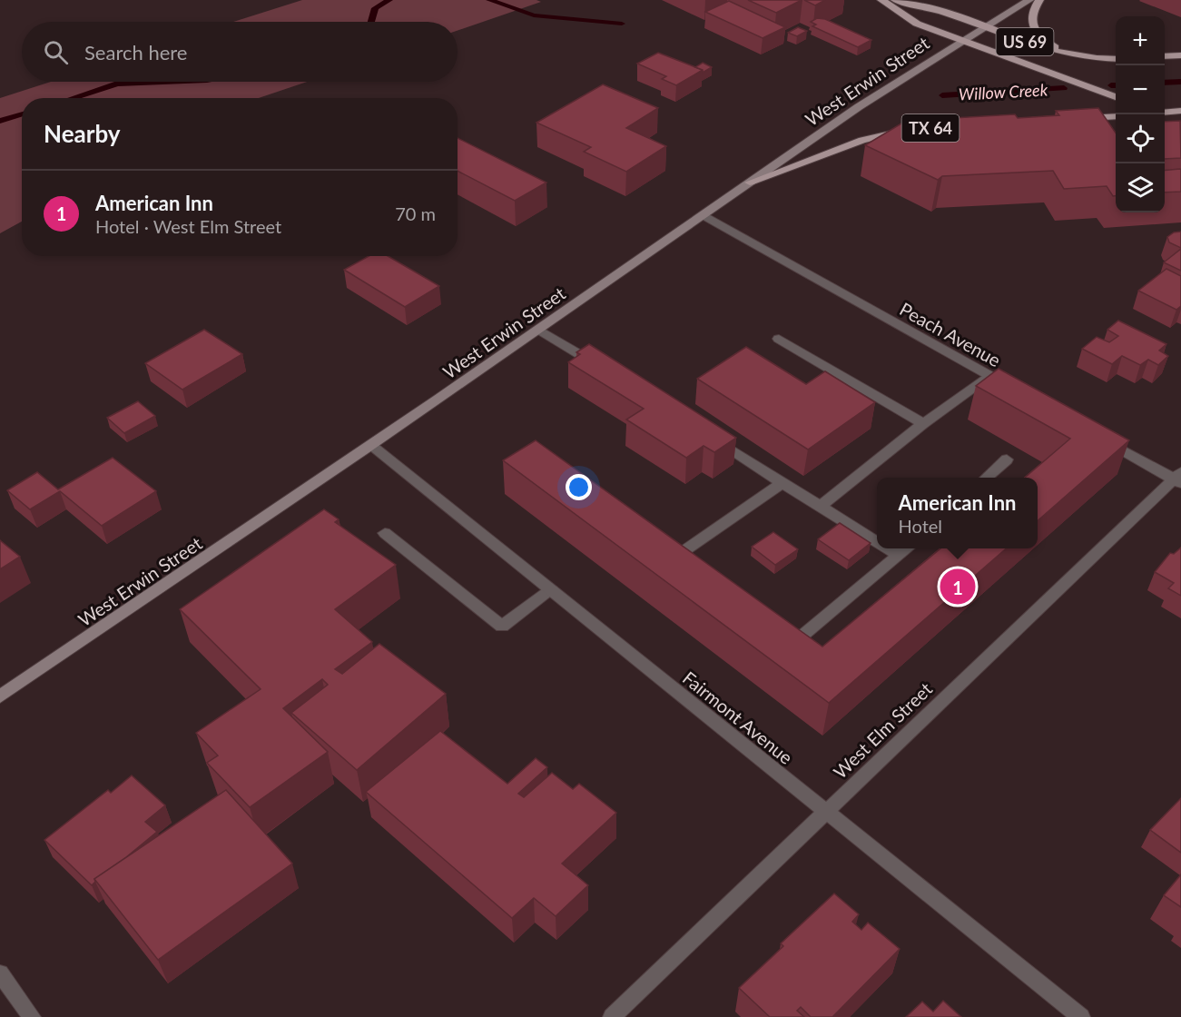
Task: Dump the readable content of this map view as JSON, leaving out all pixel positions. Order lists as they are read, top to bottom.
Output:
{
  "streets": {
    "main road": ["US 69", "West Erwin Street", "TX 64"],
    "street": ["Peach Avenue", "Fairmont Avenue", "West Elm Street"]
  },
  "crossings": [
    ["US 69", "West Erwin Street"],
    ["West Erwin Street", "TX 64"],
    ["West Erwin Street", "Peach Avenue"],
    ["West Erwin Street", "Fairmont Avenue"],
    ["Fairmont Avenue", "West Elm Street"]
  ],
  "water": ["Willow Creek"],
  "page": {
    "map_buttons": ["+", "−"],
    "search": "Search here",
    "heading": "Nearby",
    "list": [
      {
        "mark": "1",
        "name": "American Inn",
        "note": "Hotel · West Elm Street",
        "value": "70 m"
      }
    ],
    "popup": ["American Inn", "Hotel"],
    "pins": "1"
  }
}
